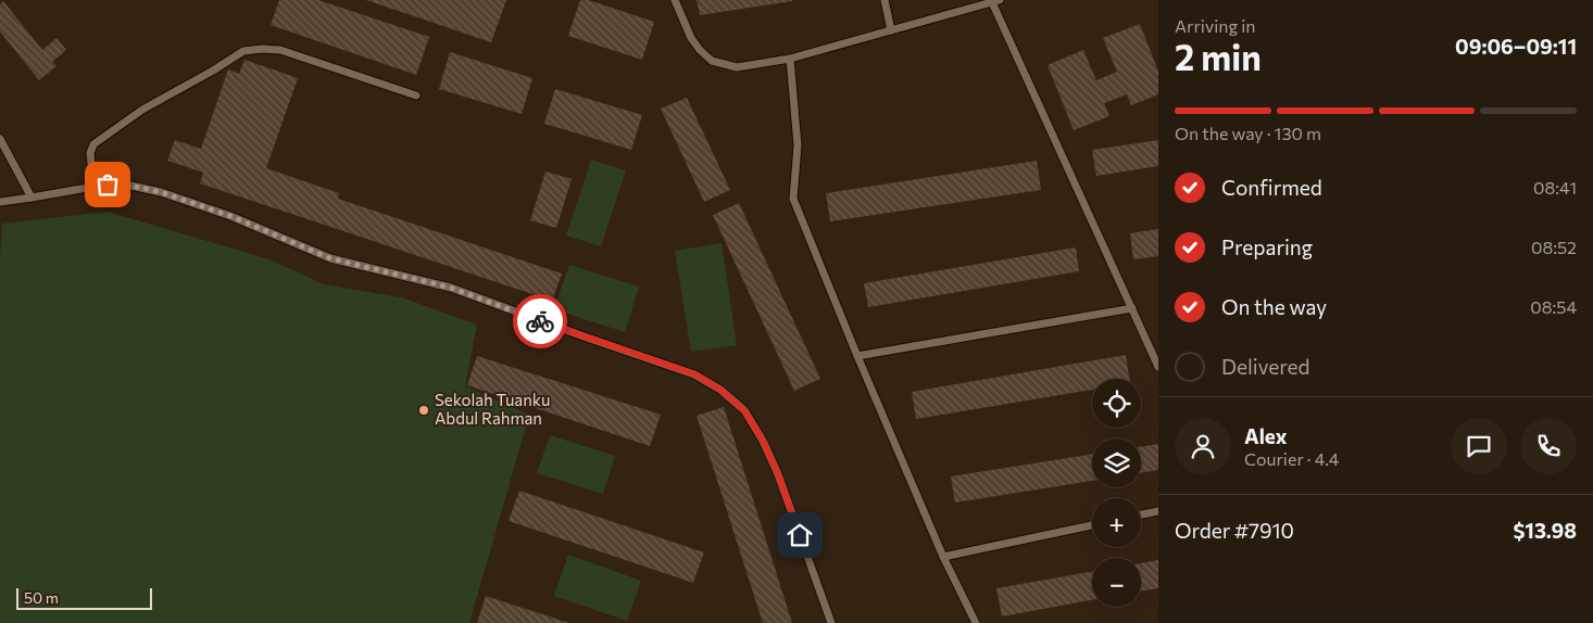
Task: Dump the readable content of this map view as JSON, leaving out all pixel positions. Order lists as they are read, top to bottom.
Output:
{
  "places": ["Sekolah Tuanku Abdul Rahman"],
  "scale_bar": "50 m",
  "page": {
    "heading": ["2 min", "Arriving in", "09:06–09:11"],
    "panel": [
      "Alex",
      "Courier · 4.4",
      "Order #7910",
      "$13.98"
    ],
    "bar": "On the way · 130 m",
    "list": [
      ["Confirmed", "08:41"],
      ["Preparing", "08:52"],
      ["On the way", "08:54"],
      "Delivered"
    ],
    "map_buttons": ["+", "−"],
    "scale": "50 m"
  }
}
